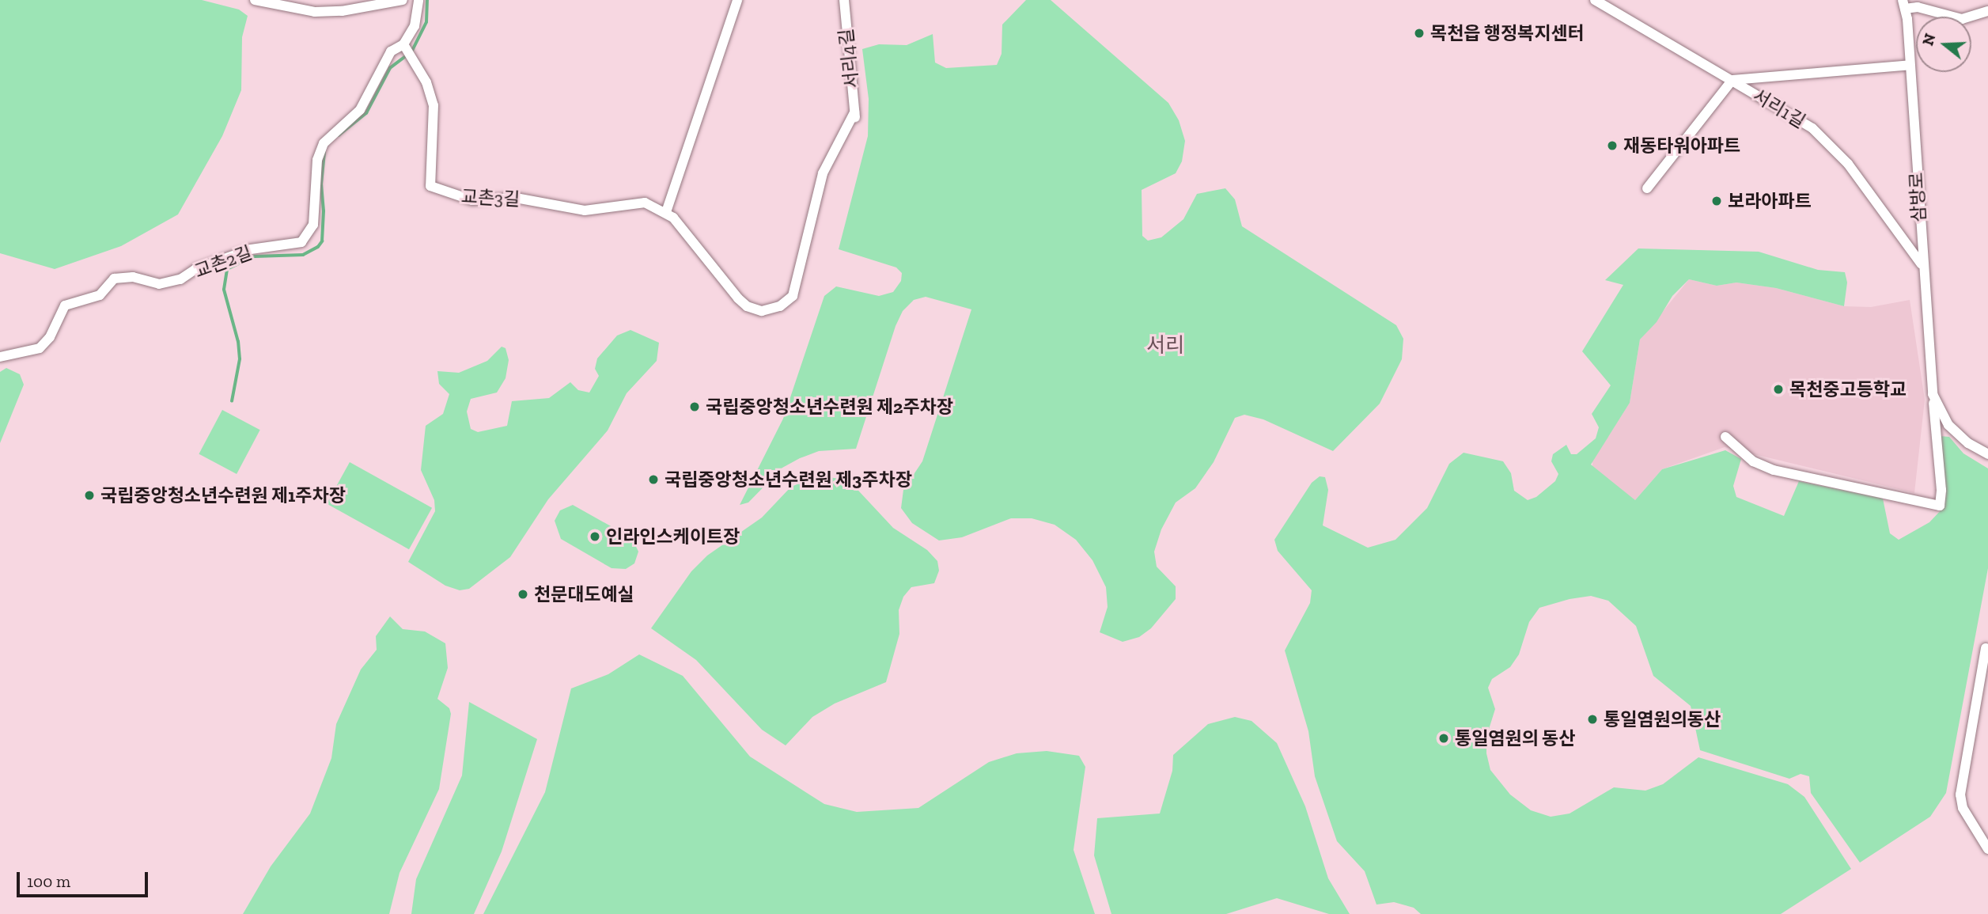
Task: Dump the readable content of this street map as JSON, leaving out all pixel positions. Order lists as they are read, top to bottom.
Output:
{
  "streets": {
    "street": [
      "서리4길",
      "서리1길",
      "삼방로",
      "교촌3길",
      "교촌2길"
    ]
  },
  "crossings": [
    ["서리4길", "교촌3길"],
    ["서리1길", "삼방로"],
    ["교촌3길", "교촌2길"]
  ],
  "districts": ["서리"],
  "places": [
    "목천읍 행정복지센터",
    "재동타워아파트",
    "보라아파트",
    "목천중고등학교",
    "국립중앙청소년수련원 제2주차장",
    "국립중앙청소년수련원 제3주차장",
    "국립중앙청소년수련원 제1주차장",
    "인라인스케이트장",
    "천문대도예실",
    "통일염원의동산",
    "통일염원의 동산"
  ],
  "scale_bar": "100 m",
  "north": "left"
}
